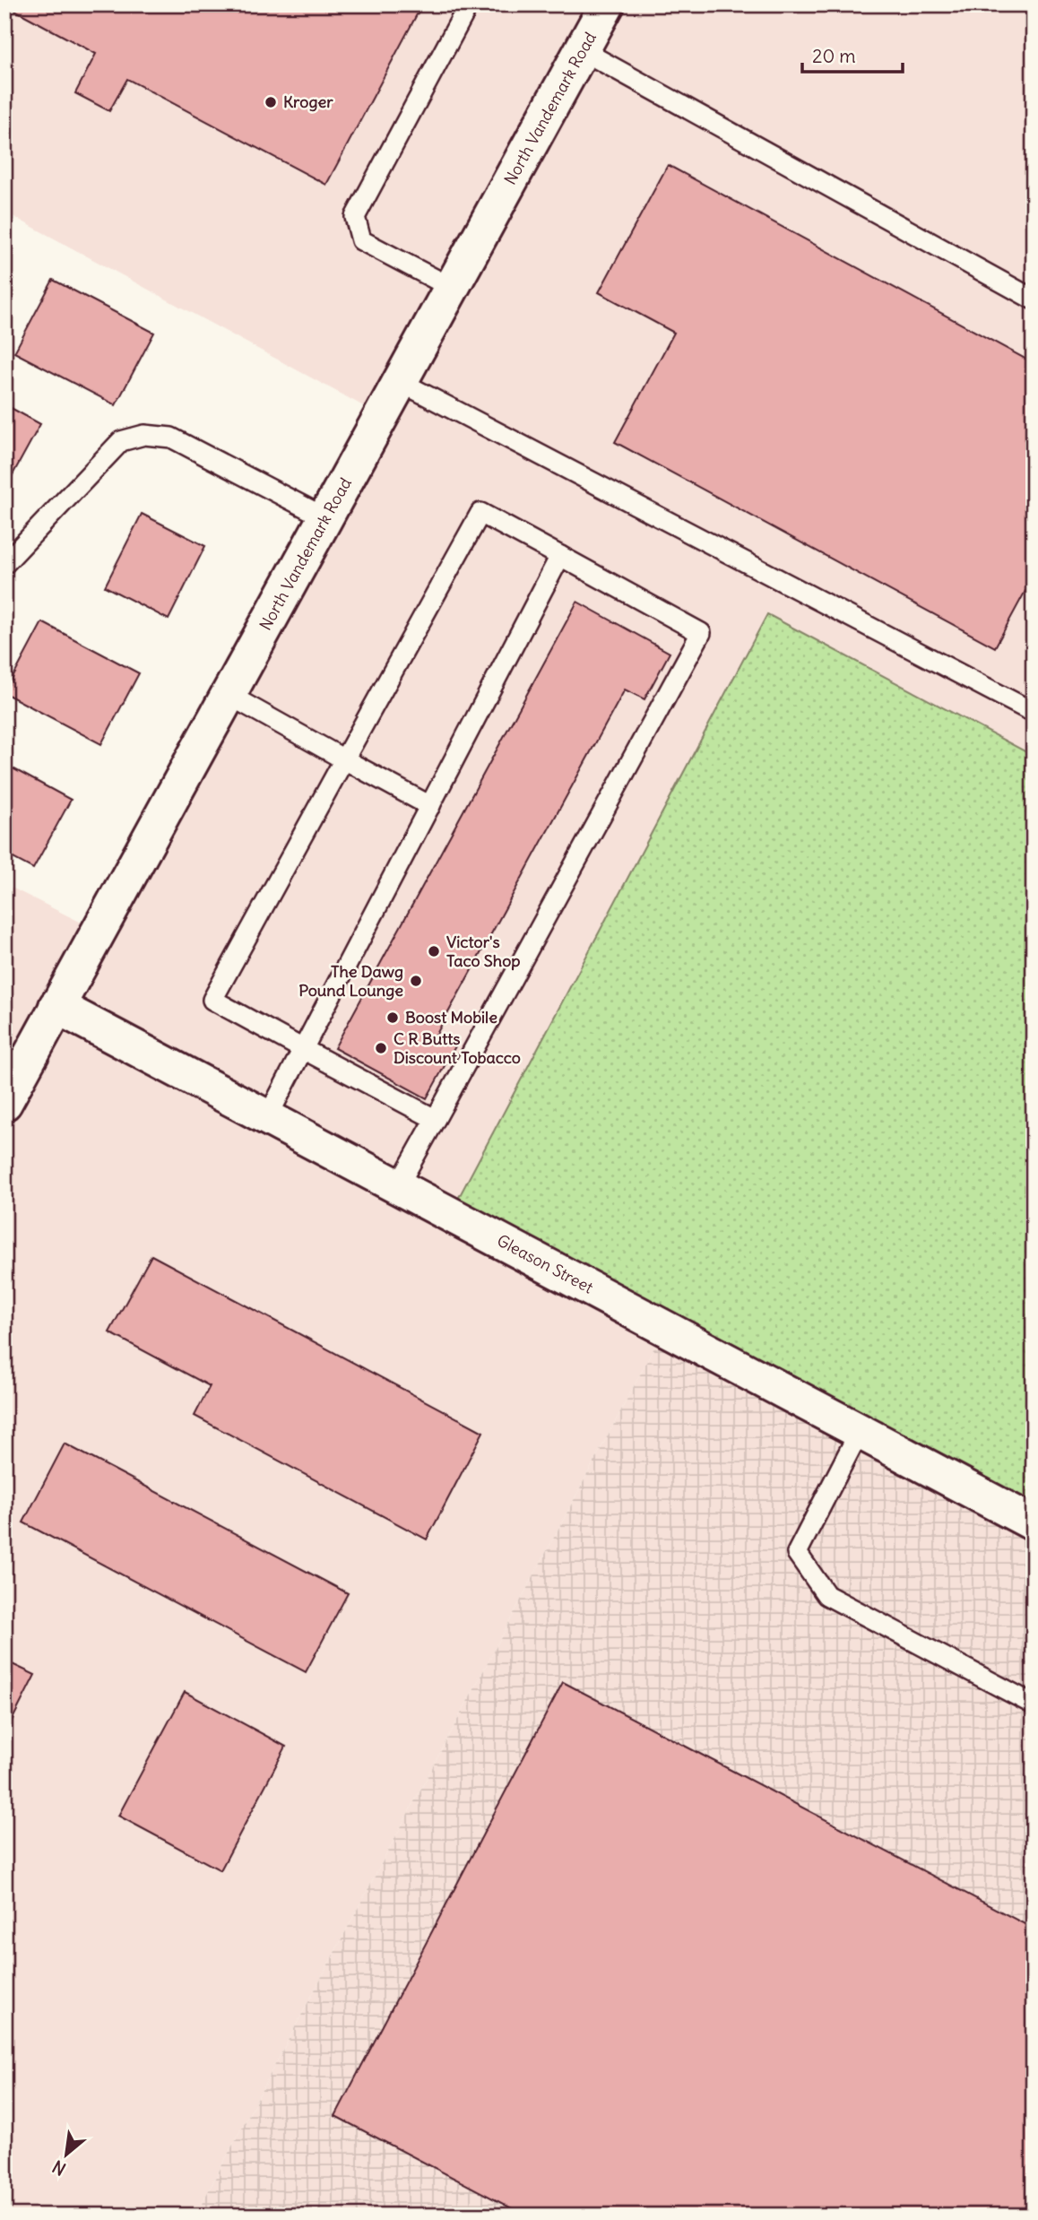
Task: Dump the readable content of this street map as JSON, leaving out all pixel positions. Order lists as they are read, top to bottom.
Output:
{
  "streets": {
    "street": ["North Vandemark Road", "Gleason Street"]
  },
  "crossings": [
    ["North Vandemark Road", "Gleason Street"]
  ],
  "places": [
    "Kroger",
    "Victor's Taco Shop",
    "The Dawg Pound Lounge",
    "Boost Mobile",
    "C R Butts Discount Tobacco"
  ],
  "scale_bar": "20 m",
  "north": "bottom left"
}
